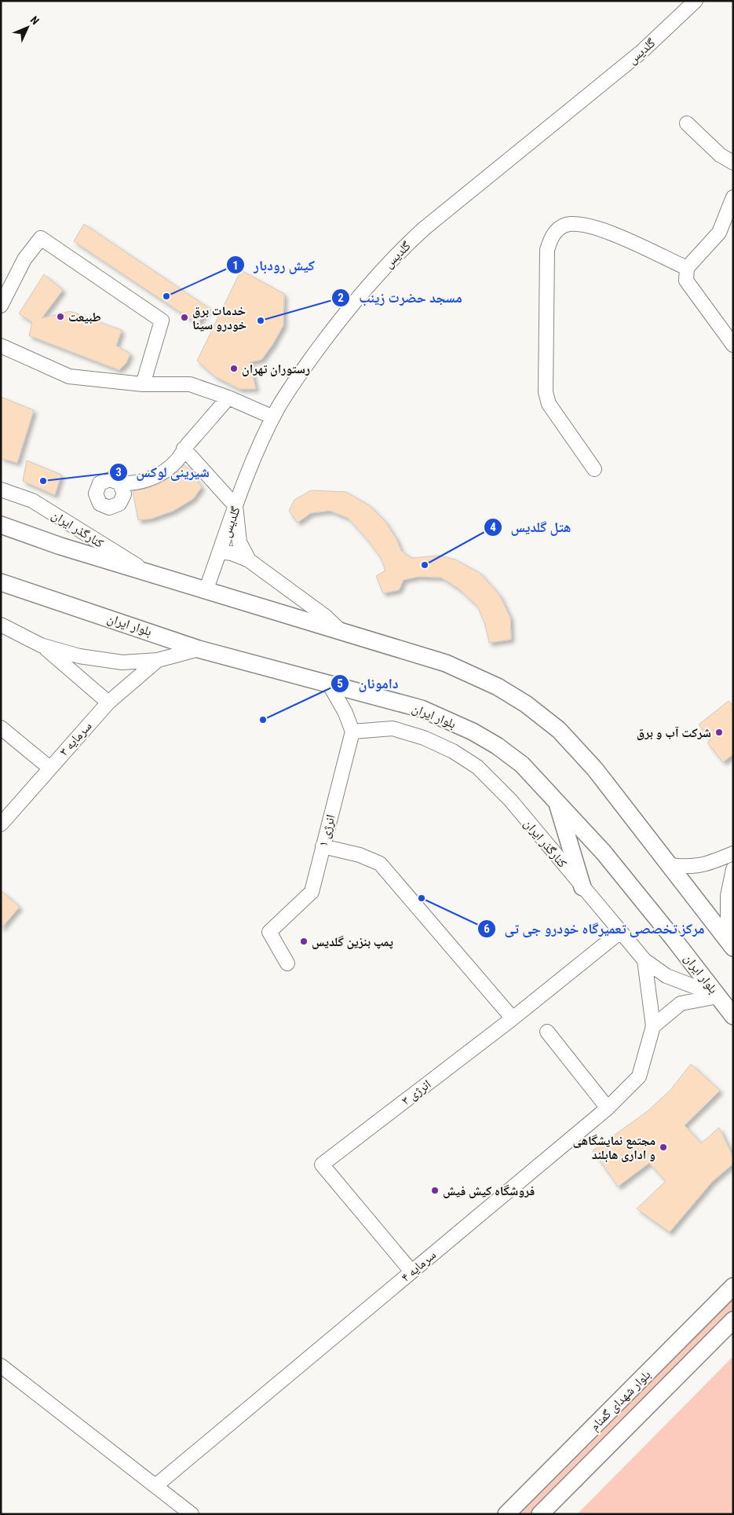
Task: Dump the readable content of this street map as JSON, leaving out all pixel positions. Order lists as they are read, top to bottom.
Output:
{
  "streets": {
    "main road": ["بلوار ایران", "بلوار شهدای گمنام"],
    "street": [
      "گلدیس",
      "کنارگذر ایران",
      "سرمایه ۳",
      "انرژی ۱",
      "انرژی ۳",
      "سرمایه ۴"
    ]
  },
  "crossings": [
    ["کنارگذر ایران", "بلوار ایران"],
    ["کنارگذر ایران", "انرژی ۱"],
    ["کنارگذر ایران", "انرژی ۳"],
    ["انرژی ۳", "سرمایه ۴"]
  ],
  "places": [
    "کیش رودبار",
    "طبیعت",
    "خدمات برق خودرو سینا",
    "مسجد حضرت زینب",
    "رستوران تهران",
    "شيرينی لوكس",
    "هتل گلدیس",
    "دامونان",
    "شرکت آب و برق",
    "مرکز تخصصی تعمیرگاه خودرو جی تی",
    "پمپ بنزین گلدیس",
    "مجتمع نمایشگاهی و اداری هابلند",
    "فروشگاه کیش فیش"
  ],
  "north": "top right"
}
